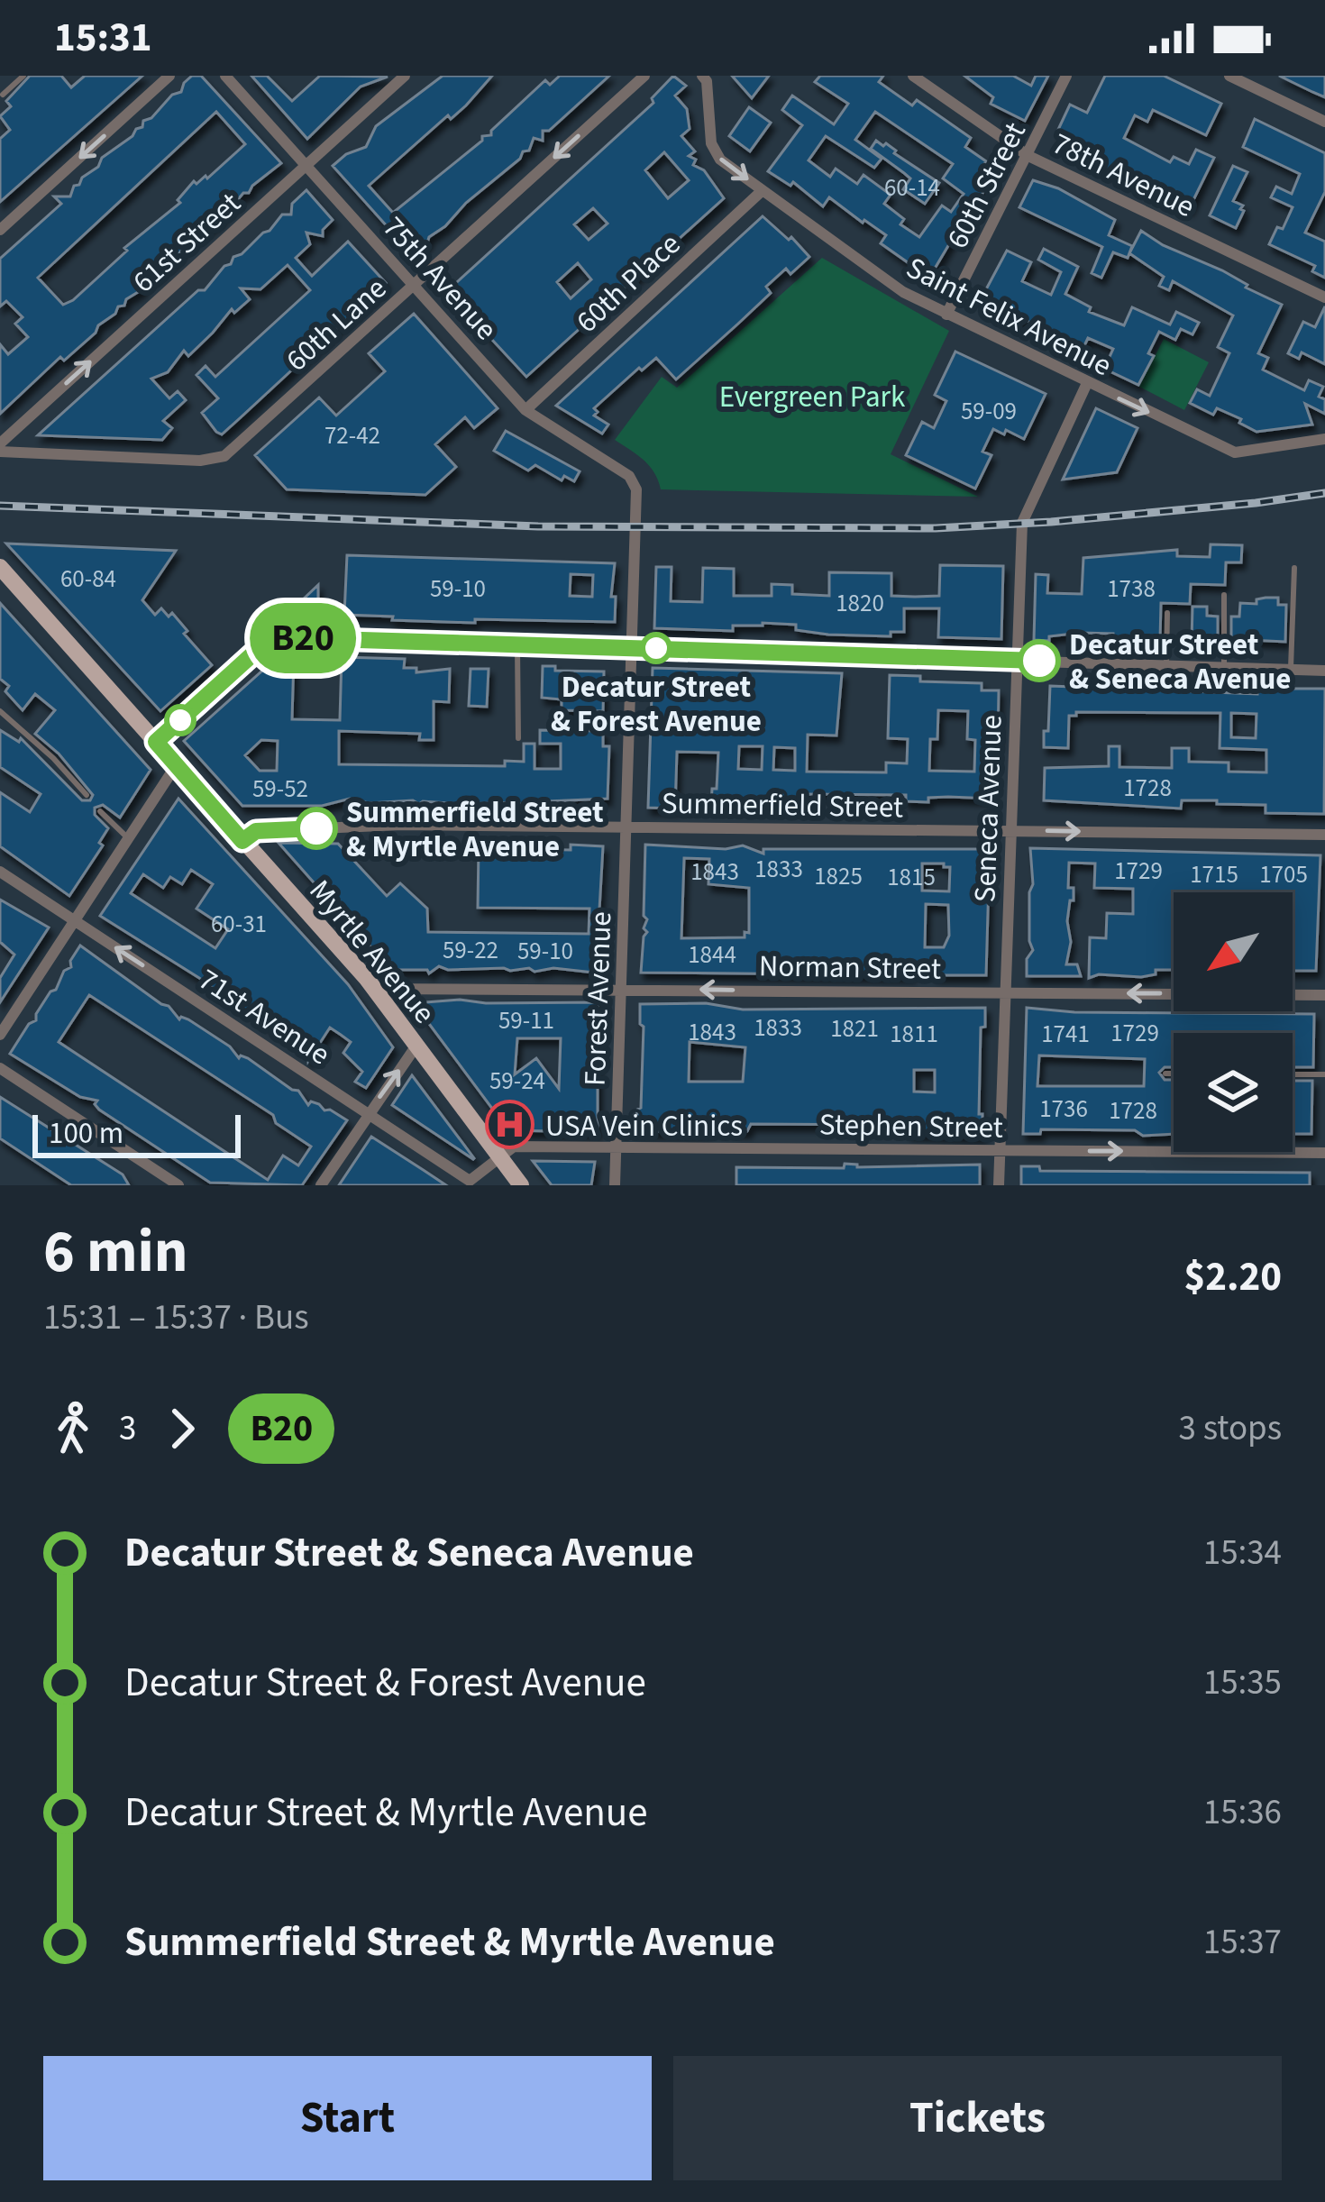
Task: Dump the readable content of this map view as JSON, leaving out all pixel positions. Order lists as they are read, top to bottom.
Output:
{
  "streets": {
    "main road": ["Myrtle Avenue"],
    "street": [
      "78th Avenue",
      "60th Street",
      "61st Street",
      "75th Avenue",
      "60th Place",
      "Saint Felix Avenue",
      "60th Lane",
      "Summerfield Street",
      "Seneca Avenue",
      "Norman Street",
      "Forest Avenue",
      "71st Avenue",
      "Stephen Street"
    ]
  },
  "crossings": [
    ["78th Avenue", "60th Street"],
    ["60th Street", "Saint Felix Avenue"],
    ["61st Street", "75th Avenue"],
    ["75th Avenue", "60th Place"],
    ["75th Avenue", "60th Lane"],
    ["75th Avenue", "Forest Avenue"],
    ["60th Place", "Saint Felix Avenue"],
    ["Saint Felix Avenue", "Seneca Avenue"],
    ["Summerfield Street", "Seneca Avenue"],
    ["Summerfield Street", "Myrtle Avenue"],
    ["Summerfield Street", "Forest Avenue"],
    ["Seneca Avenue", "Norman Street"],
    ["Seneca Avenue", "Stephen Street"],
    ["Myrtle Avenue", "Norman Street"],
    ["Myrtle Avenue", "71st Avenue"],
    ["Myrtle Avenue", "Stephen Street"],
    ["Norman Street", "Forest Avenue"],
    ["Forest Avenue", "Stephen Street"],
    ["71st Avenue", "Stephen Street"]
  ],
  "one_way": [
    "61st Street",
    "Saint Felix Avenue",
    "60th Lane",
    "Norman Street",
    "71st Avenue",
    "Stephen Street"
  ],
  "parks": ["Evergreen Park"],
  "places": {
    "other": ["Decatur Street & Forest Avenue", "Decatur Street & Seneca Avenue", "Summerfield Street & Myrtle Avenue"],
    "hospital": ["USA Vein Clinics"]
  },
  "lines": ["bus line B20"],
  "house_numbers": [
    "60-14",
    "59-09",
    "72-42",
    "60-84",
    "59-10",
    "1738",
    "1820",
    "1728",
    "59-52",
    "1833",
    "1729",
    "1843",
    "1715",
    "1705",
    "1825",
    "1815",
    "60-31",
    "59-22",
    "59-10",
    "1844",
    "59-11",
    "1833",
    "1821",
    "1843",
    "1729",
    "1811",
    "1741",
    "59-24",
    "1736",
    "1728"
  ],
  "scale_bar": "100 m",
  "north": "bottom left",
  "page": {
    "status": "15:31",
    "on_map": "B20",
    "scale": "100 m",
    "heading": ["6 min", "15:31 – 15:37 · Bus", "$2.20"],
    "legs": ["3", "B20", "3 stops"],
    "list": [
      {
        "name": "Decatur Street & Seneca Avenue",
        "value": "15:34"
      },
      {
        "name": "Decatur Street & Forest Avenue",
        "value": "15:35"
      },
      {
        "name": "Decatur Street & Myrtle Avenue",
        "value": "15:36"
      },
      {
        "name": "Summerfield Street & Myrtle Avenue",
        "value": "15:37"
      }
    ],
    "buttons": ["Start", "Tickets"]
  }
}
